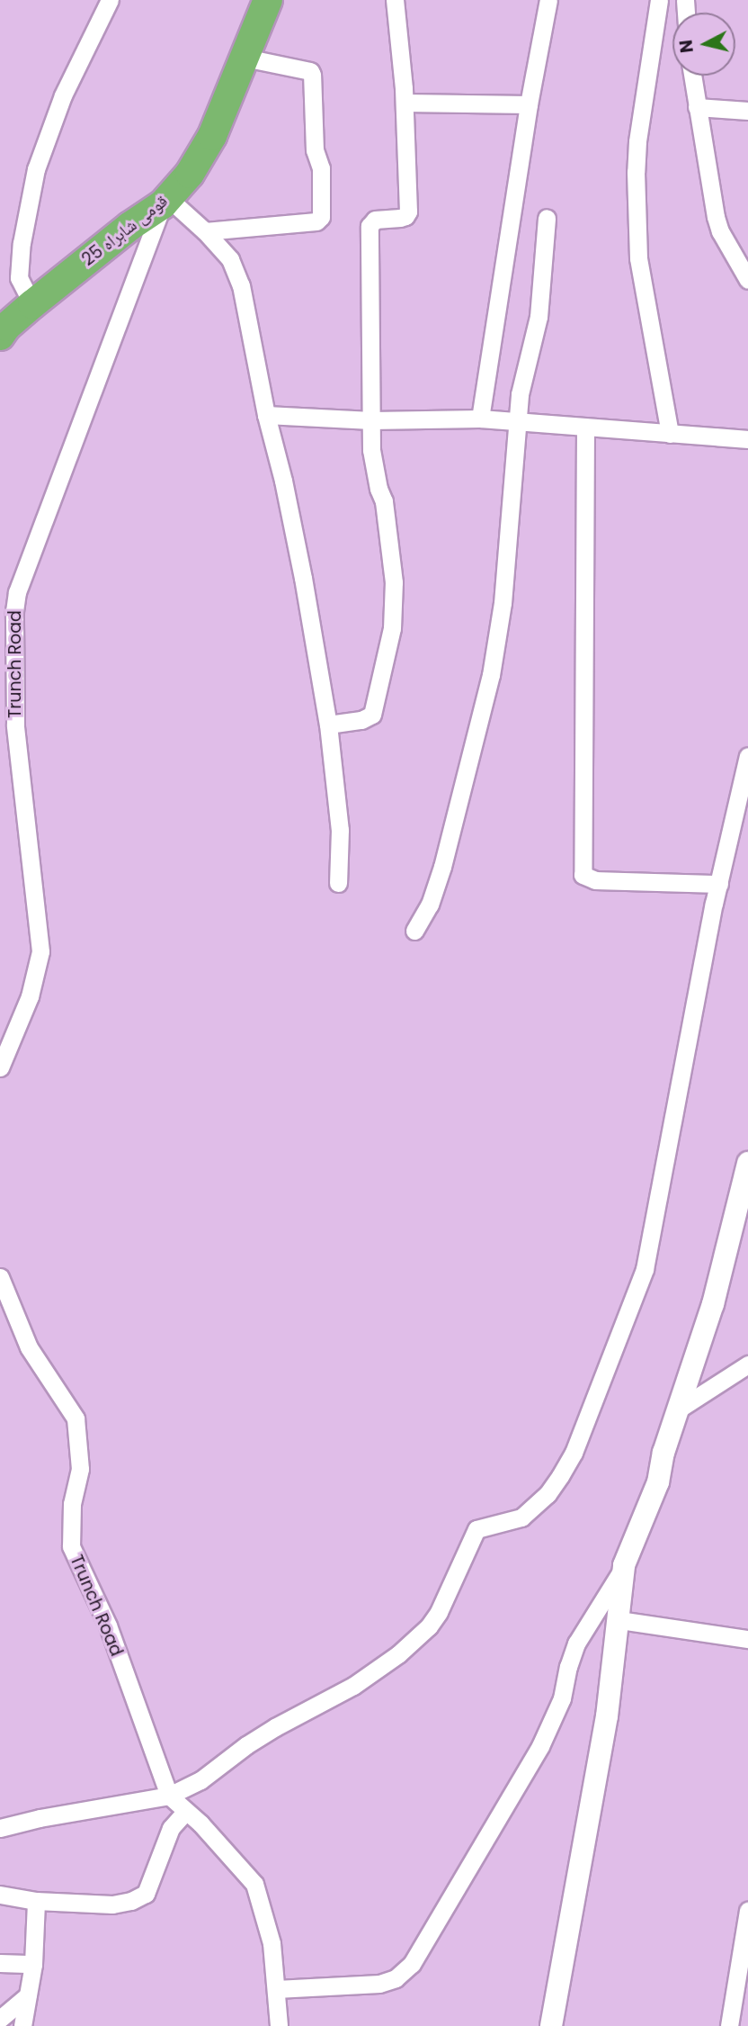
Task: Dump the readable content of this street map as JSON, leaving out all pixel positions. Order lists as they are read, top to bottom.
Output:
{
  "streets": {
    "highway": ["قومی شاہراہ 25"],
    "street": ["Trunch Road"]
  },
  "crossings": [
    ["قومی شاہراہ 25", "Trunch Road"]
  ],
  "north": "left"
}
